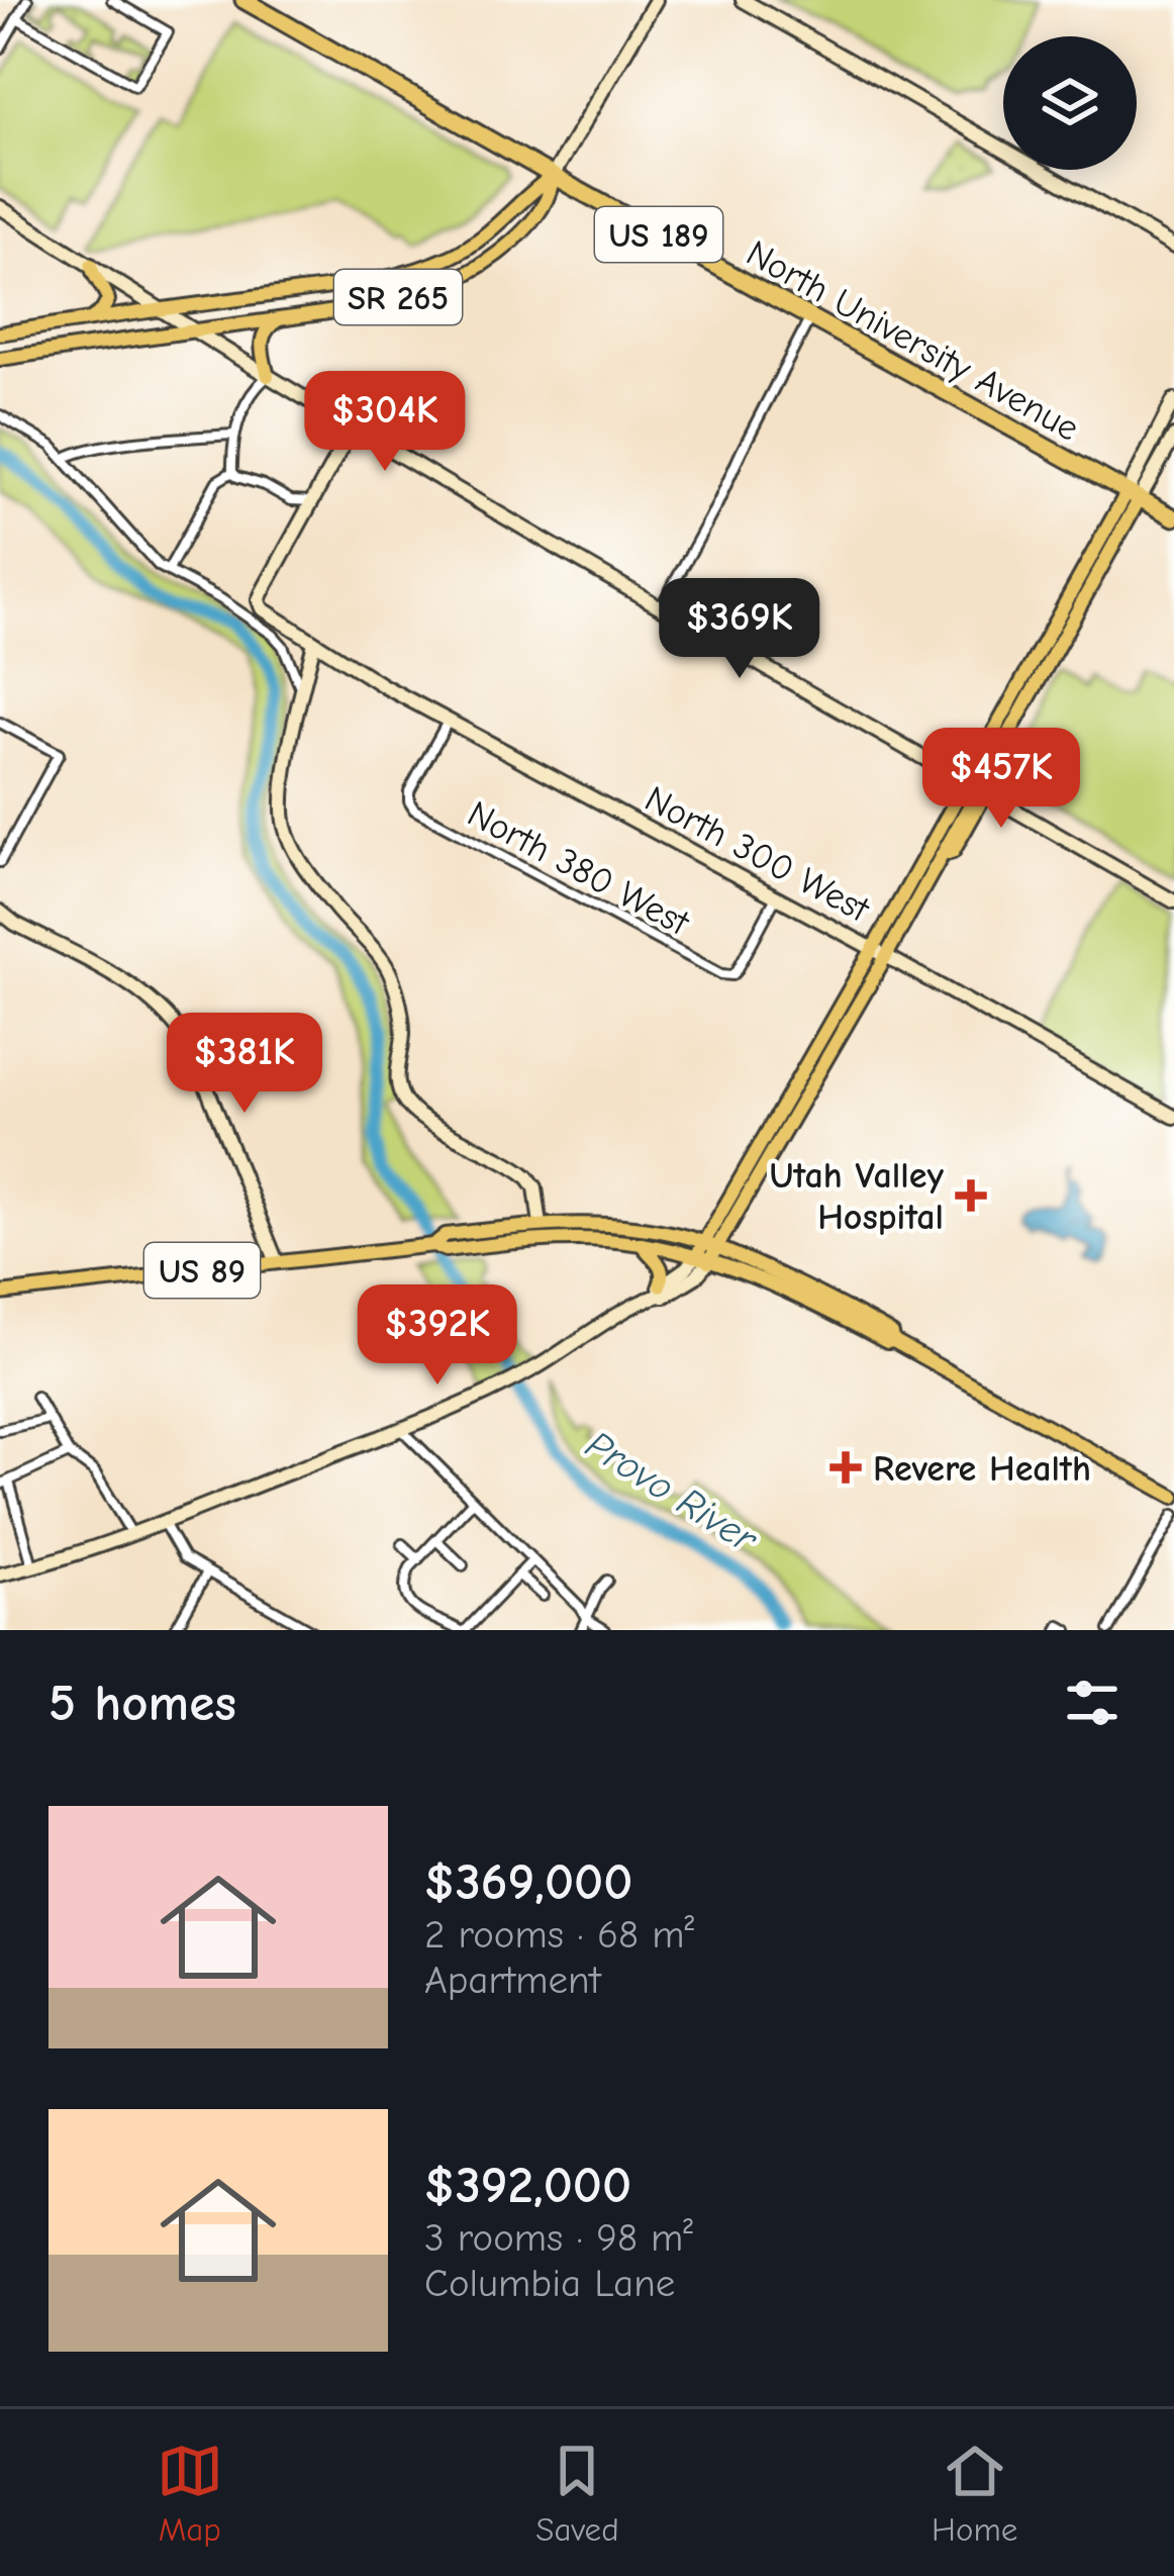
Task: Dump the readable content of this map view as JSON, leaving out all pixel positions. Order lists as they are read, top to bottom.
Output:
{
  "streets": {
    "highway": ["US 189", "North University Avenue"],
    "main road": ["SR 265", "North 300 West", "US 89"],
    "street": ["North 380 West"]
  },
  "crossings": [
    ["SR 265", "North University Avenue"],
    ["North 300 West", "North 380 West"]
  ],
  "water": ["Provo River"],
  "places": {
    "health": ["Utah Valley Hospital", "Revere Health"]
  },
  "page": {
    "price": [
      "$304K",
      "$369K",
      "$457K",
      "$381K",
      "$392K"
    ],
    "heading": "5 homes",
    "list": [
      {
        "name": "$369,000",
        "note": "2 rooms · 68 m² · Apartment"
      },
      {
        "name": "$392,000",
        "note": "3 rooms · 98 m² · Columbia Lane"
      }
    ],
    "tabs": ["Map", "Saved", "Home"]
  }
}
